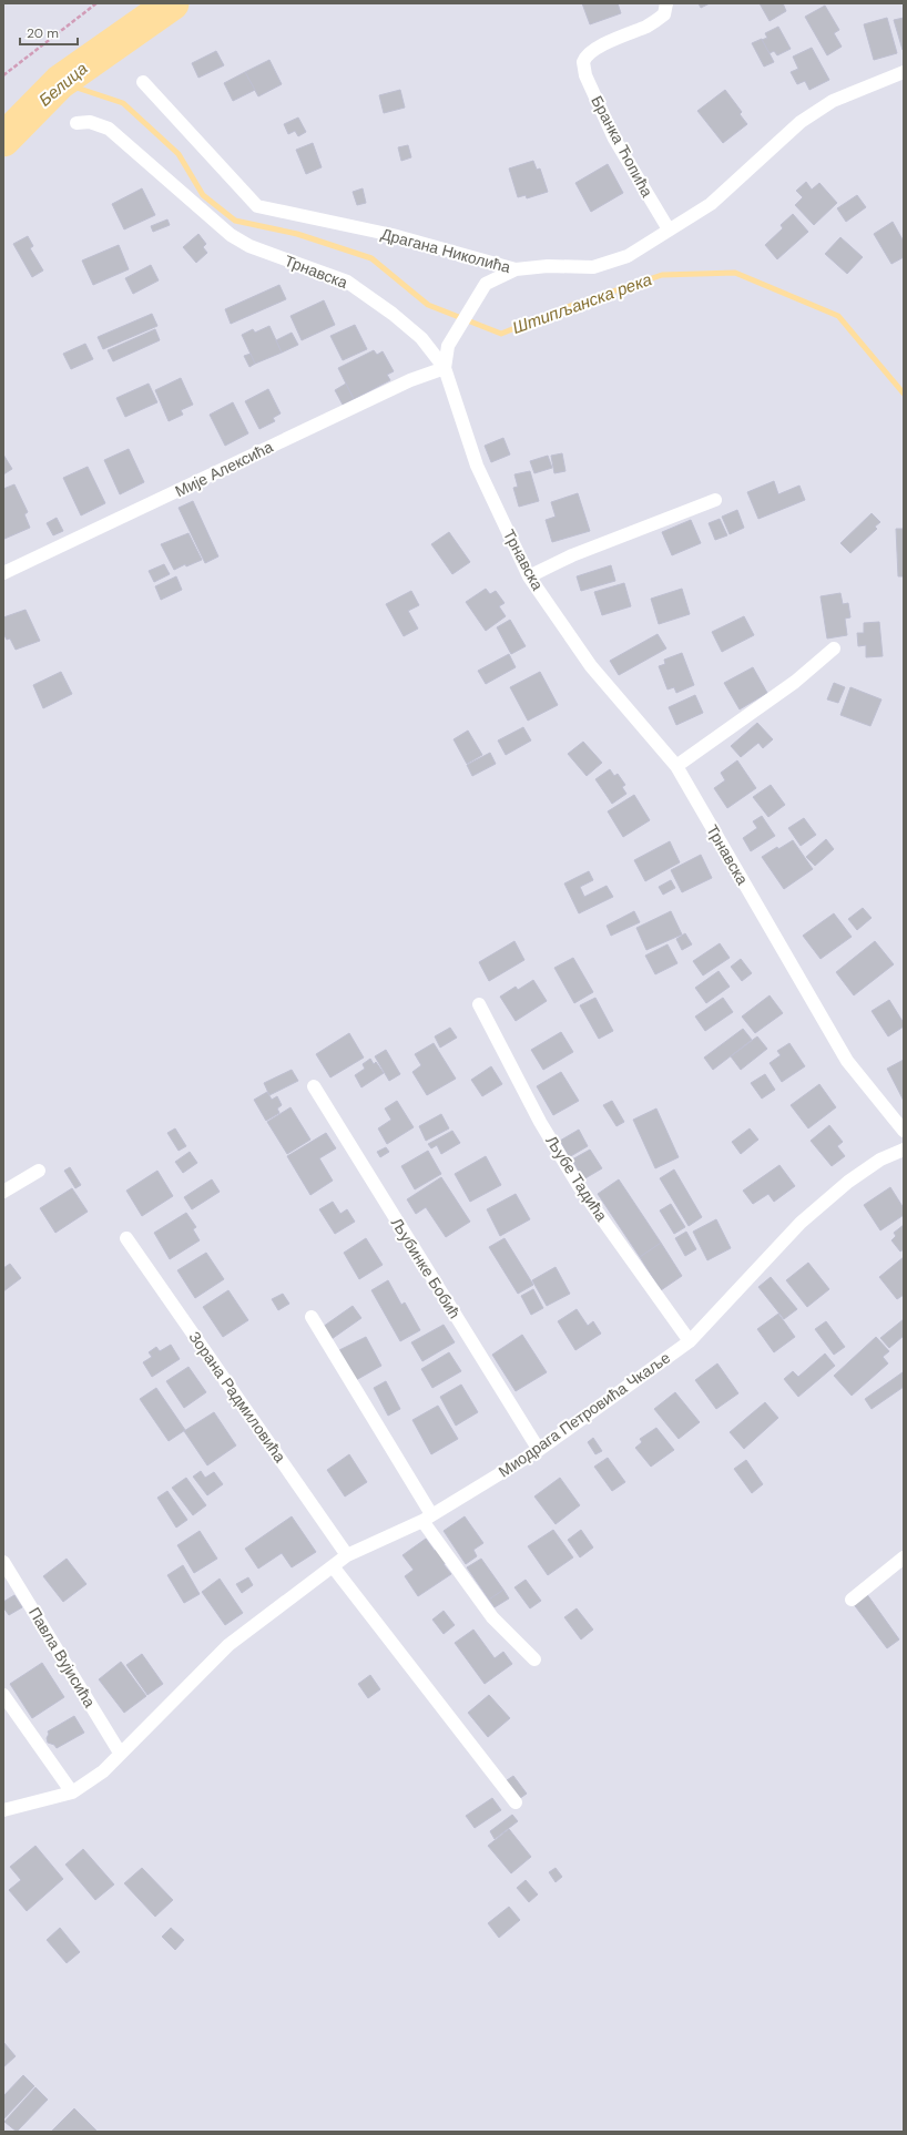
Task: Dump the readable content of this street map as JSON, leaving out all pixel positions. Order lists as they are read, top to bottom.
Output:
{
  "streets": {
    "street": [
      "Бранка Ћопића",
      "Драгана Николића",
      "Трнавска",
      "Мије Алексића",
      "Љубе Тадића",
      "Љубинке Бобић",
      "Зорана Радмиловића",
      "Миодрага Петровића Чкаље",
      "Павла Вујисића"
    ]
  },
  "crossings": [
    ["Бранка Ћопића", "Драгана Николића"],
    ["Трнавска", "Мије Алексића"],
    ["Љубе Тадића", "Миодрага Петровића Чкаље"],
    ["Љубинке Бобић", "Миодрага Петровића Чкаље"],
    ["Зорана Радмиловића", "Миодрага Петровића Чкаље"],
    ["Миодрага Петровића Чкаље", "Павла Вујисића"]
  ],
  "water": ["Белица", "Штипљанска река"],
  "scale_bar": "20 m"
}
